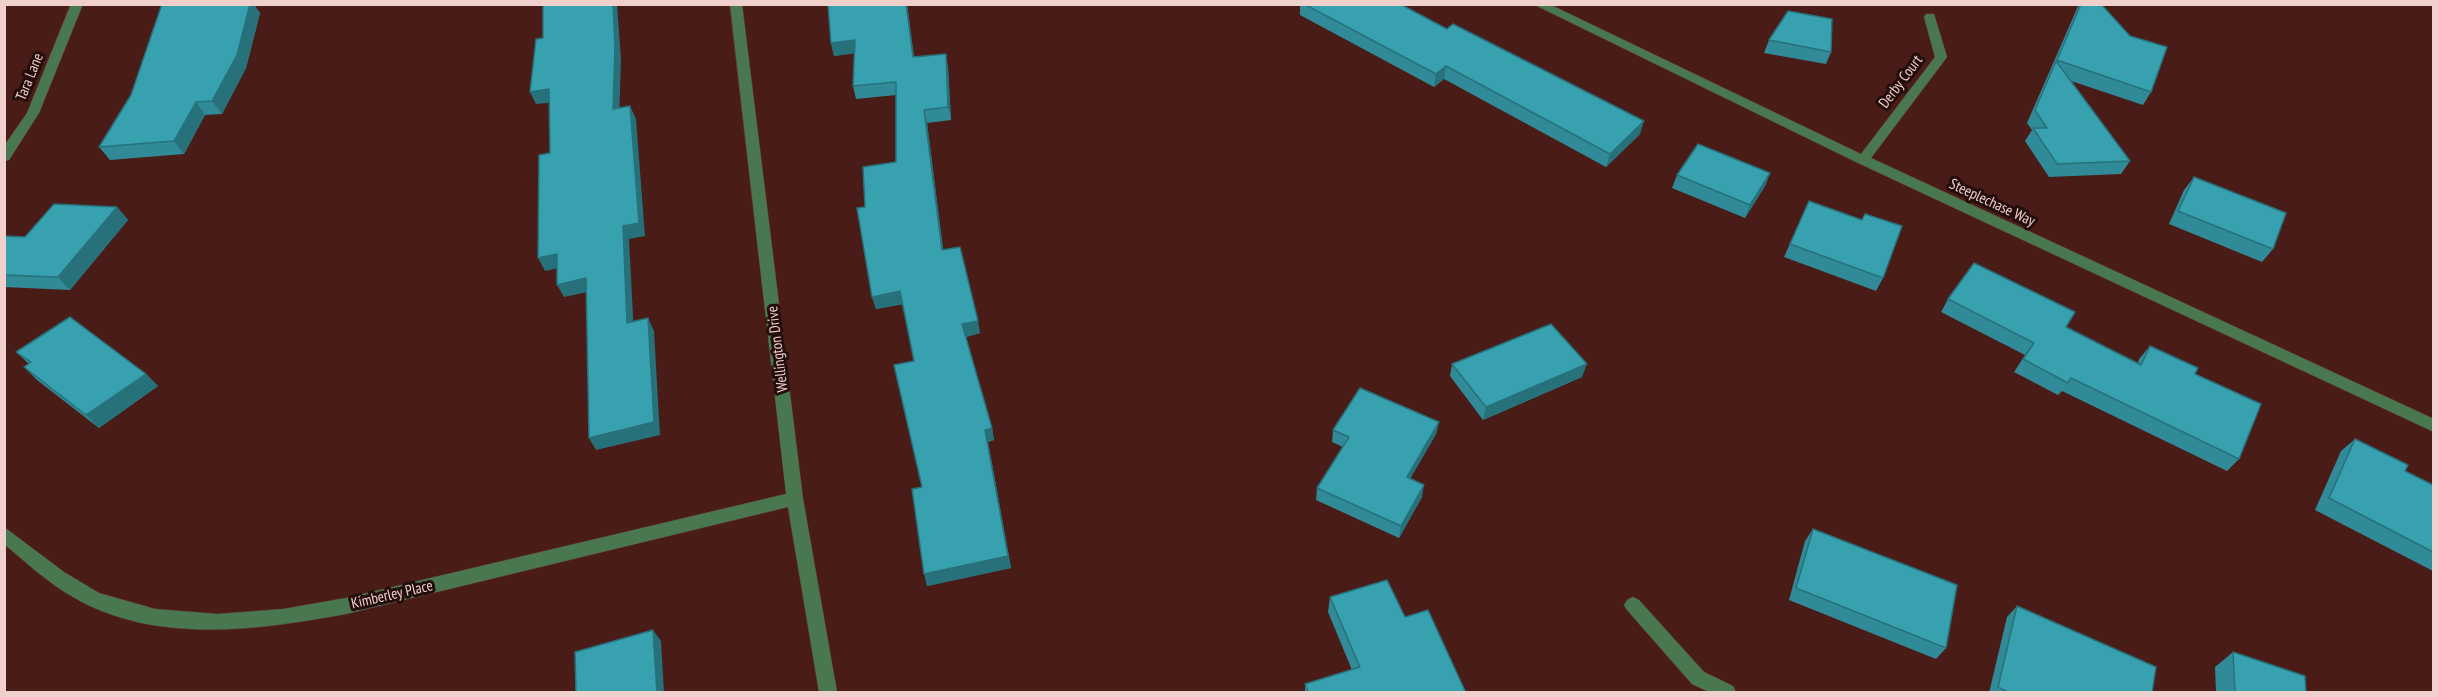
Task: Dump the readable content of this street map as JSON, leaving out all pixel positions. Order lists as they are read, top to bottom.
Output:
{
  "streets": {
    "street": [
      "Tara Lane",
      "Derby Court",
      "Steeplechase Way",
      "Wellington Drive",
      "Kimberley Place"
    ]
  },
  "crossings": [
    ["Derby Court", "Steeplechase Way"],
    ["Wellington Drive", "Kimberley Place"]
  ]
}
